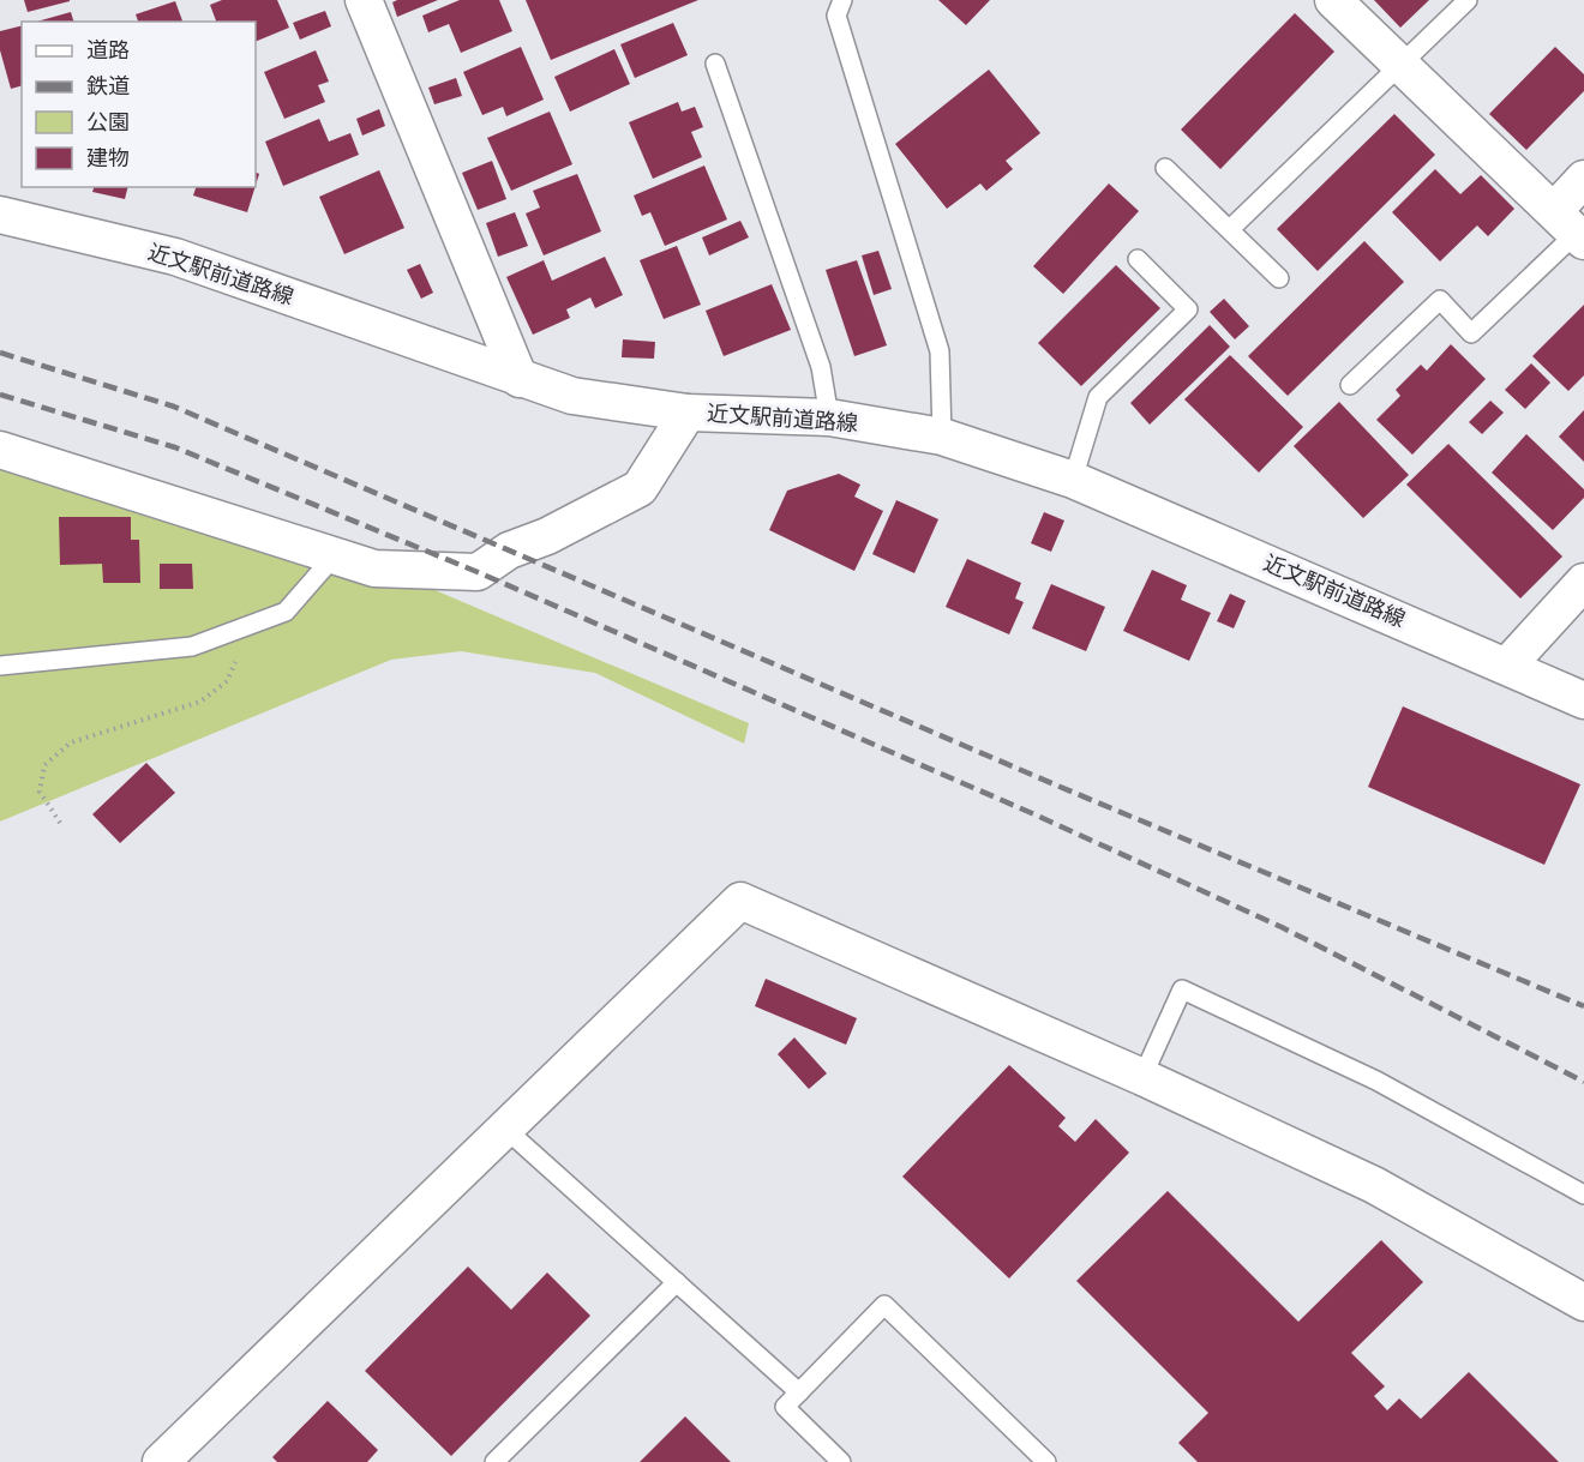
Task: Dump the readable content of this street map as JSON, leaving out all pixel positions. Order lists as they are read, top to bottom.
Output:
{
  "streets": {
    "street": ["近文駅前道路線"]
  },
  "legend": [
    "道路",
    "鉄道",
    "公園",
    "建物"
  ]
}
